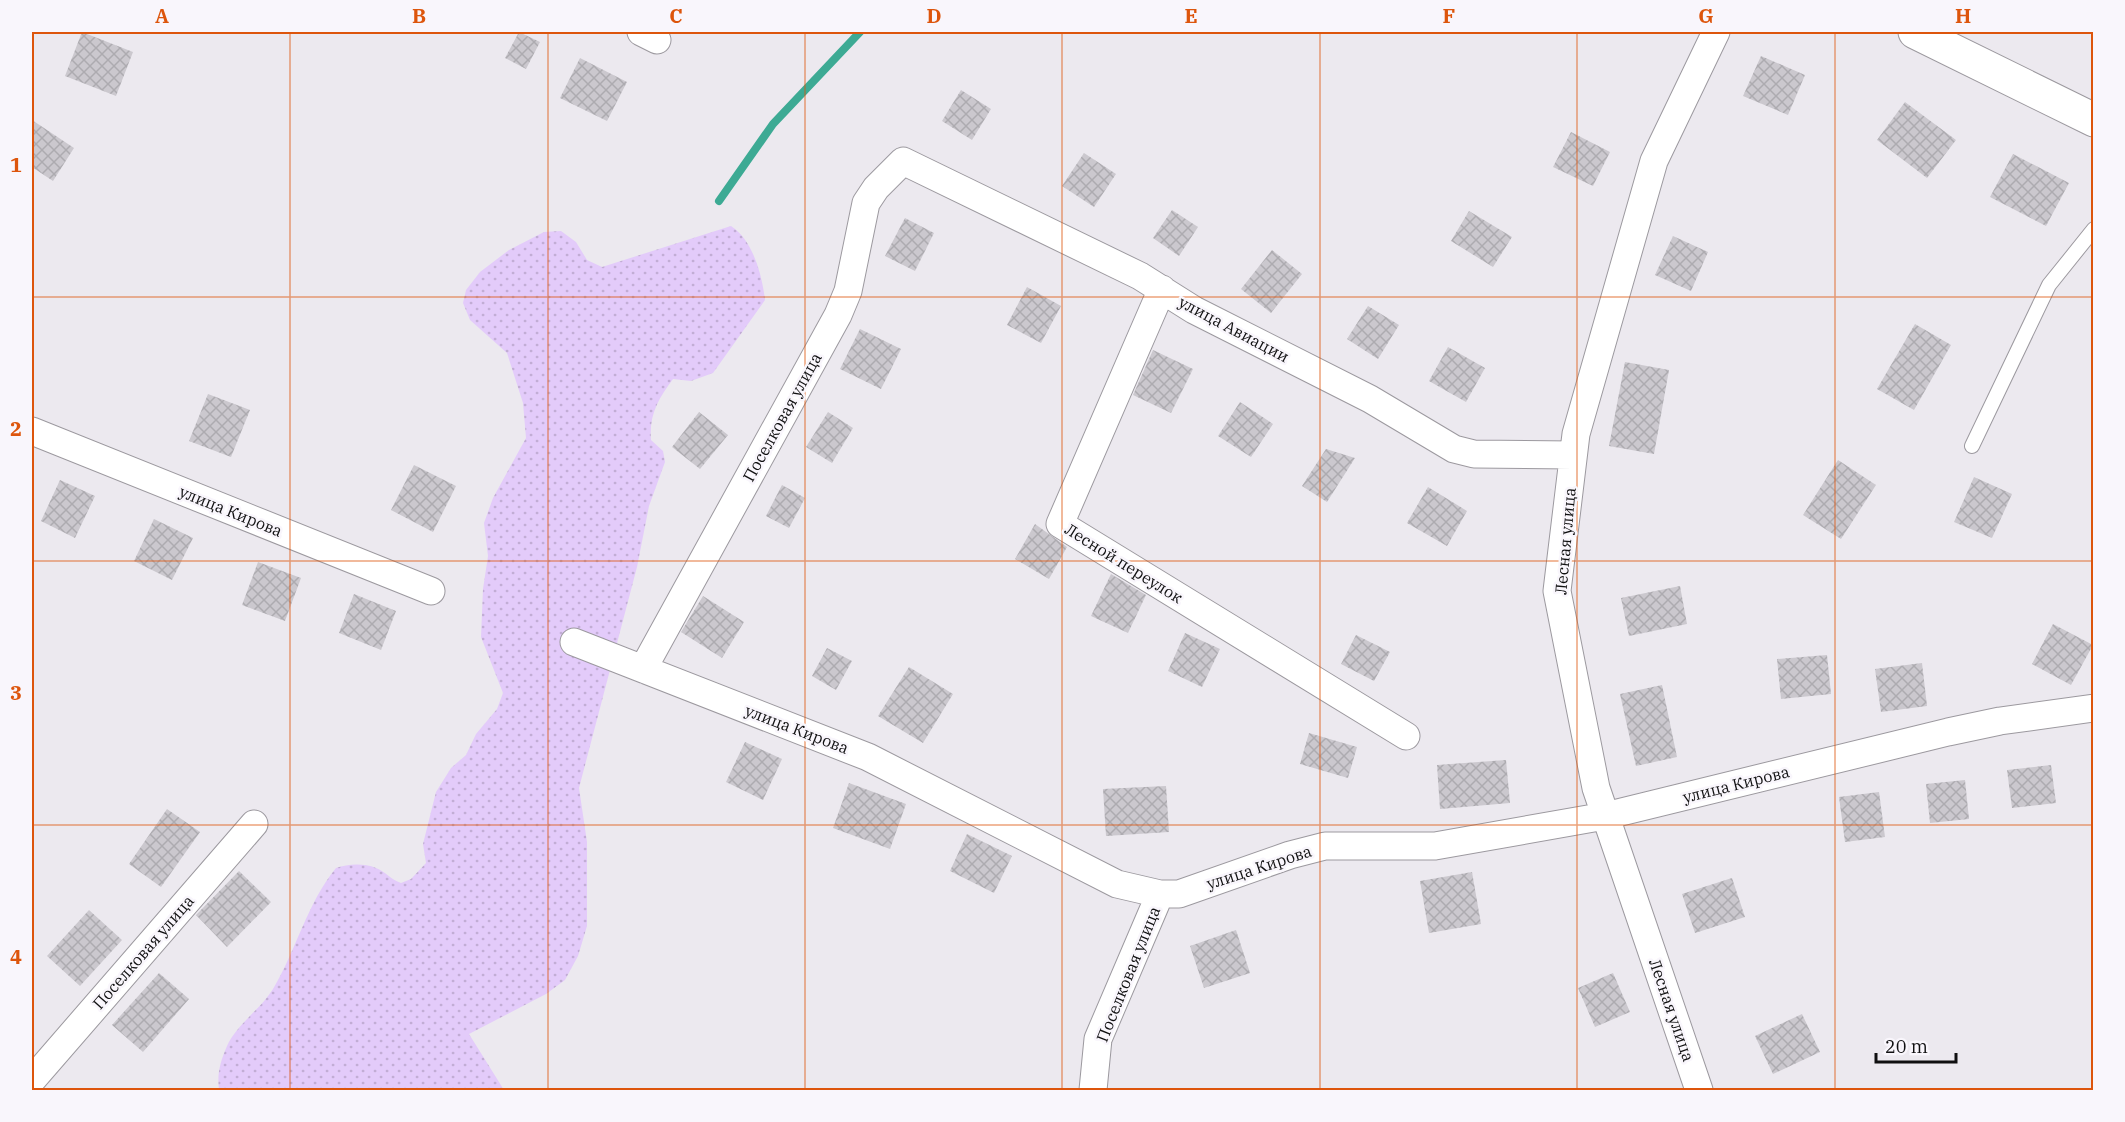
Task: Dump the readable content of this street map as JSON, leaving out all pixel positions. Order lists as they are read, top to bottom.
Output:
{
  "streets": {
    "street": [
      "улица Авиации",
      "Поселковая улица",
      "улица Кирова",
      "Лесная улица",
      "Лесной переулок"
    ]
  },
  "crossings": [
    ["улица Авиации", "Поселковая улица"],
    ["улица Авиации", "Лесная улица"],
    ["улица Авиации", "Лесной переулок"],
    ["Поселковая улица", "улица Кирова"],
    ["улица Кирова", "Лесная улица"]
  ],
  "scale_bar": "20 m",
  "grid": {
    "columns": [
      "A",
      "B",
      "C",
      "D",
      "E",
      "F",
      "G",
      "H"
    ],
    "rows": [
      "1",
      "2",
      "3",
      "4"
    ]
  }
}
